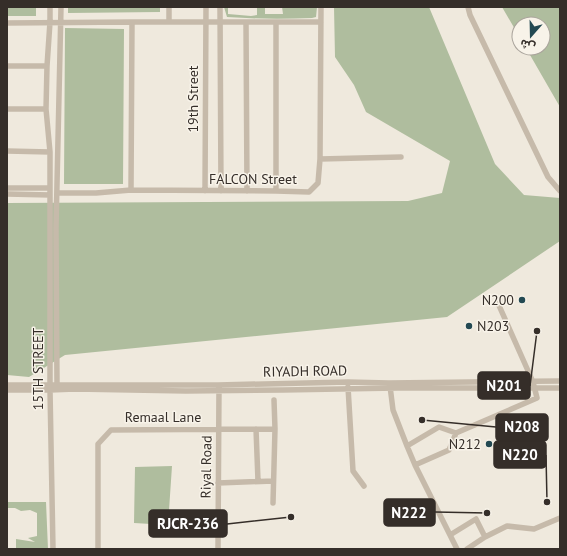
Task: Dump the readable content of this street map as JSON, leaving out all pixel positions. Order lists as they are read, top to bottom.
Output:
{
  "streets": {
    "street": [
      "19th Street",
      "FALCON Street",
      "15TH STREET",
      "RIYADH ROAD",
      "Remaal Lane",
      "Riyal Road"
    ]
  },
  "crossings": [
    ["19th Street", "FALCON Street"],
    ["15TH STREET", "RIYADH ROAD"],
    ["RIYADH ROAD", "Riyal Road"],
    ["Remaal Lane", "Riyal Road"]
  ],
  "places": [
    "N200",
    "N203",
    "N201",
    "N208",
    "N212",
    "N220",
    "N222",
    "RJCR-236"
  ],
  "north": "bottom"
}
